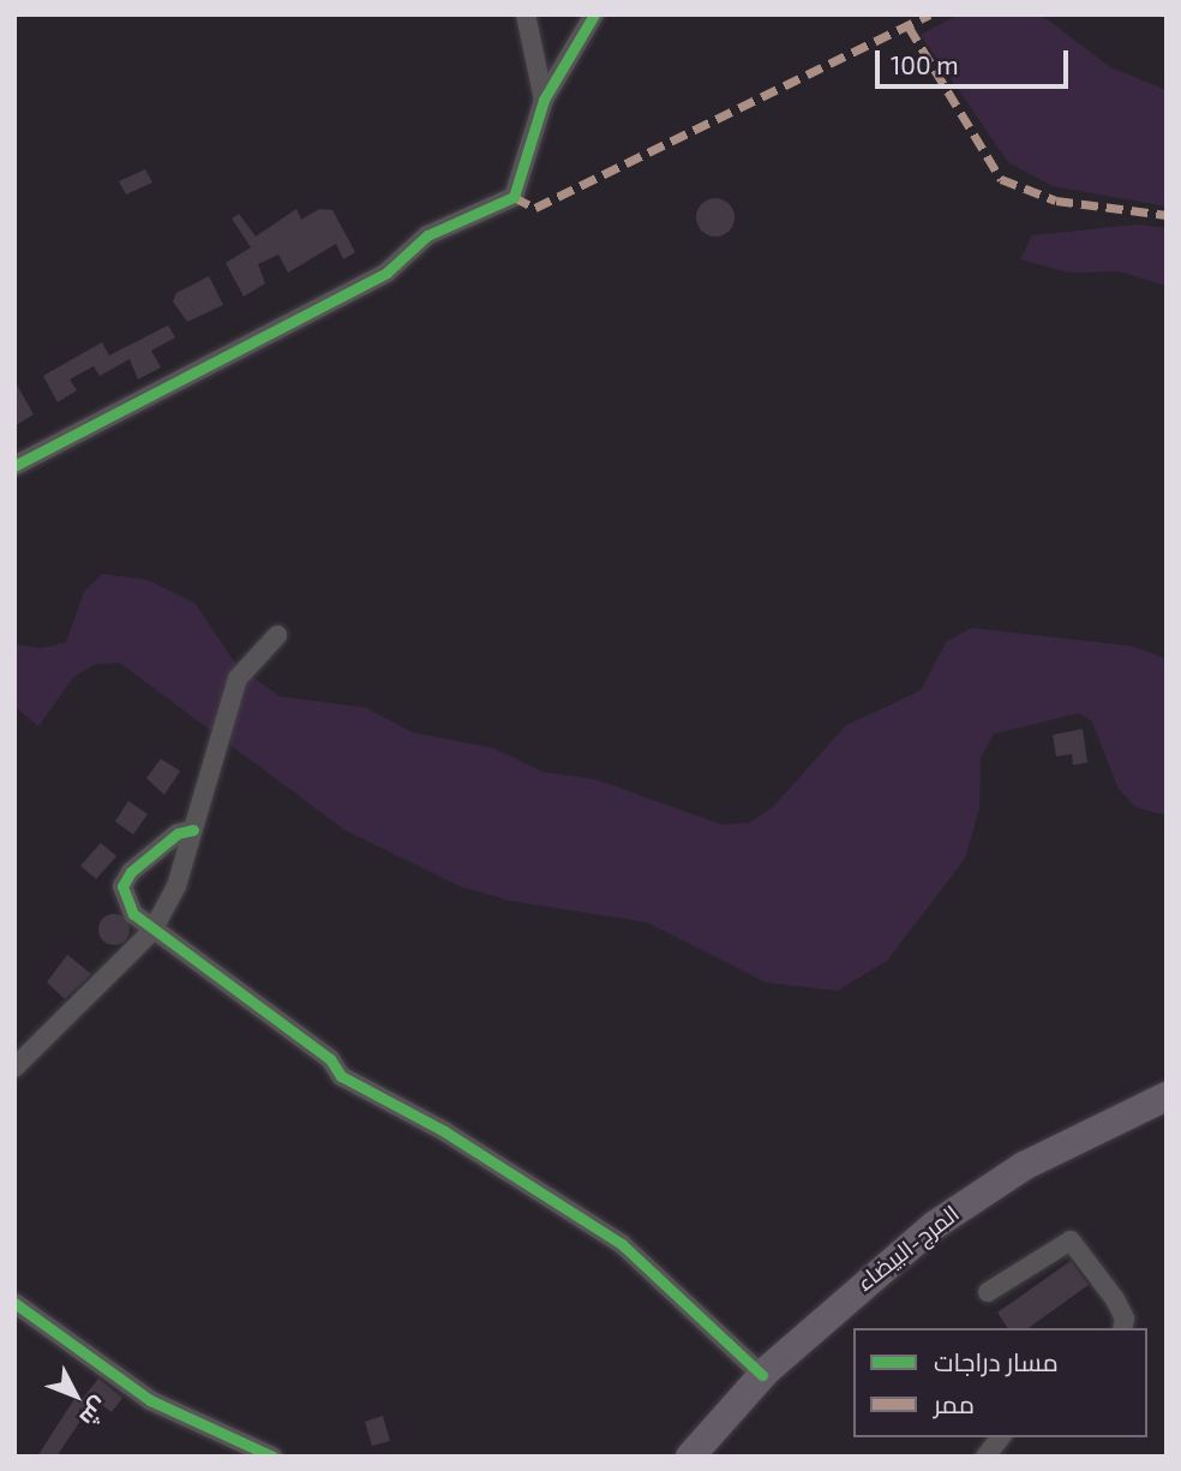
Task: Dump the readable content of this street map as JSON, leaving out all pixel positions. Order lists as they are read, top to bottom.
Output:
{
  "streets": {
    "highway": ["المرج-البيضاء"]
  },
  "legend": ["مسار دراجات", "ممر"],
  "scale_bar": "100 m",
  "north": "bottom right"
}
